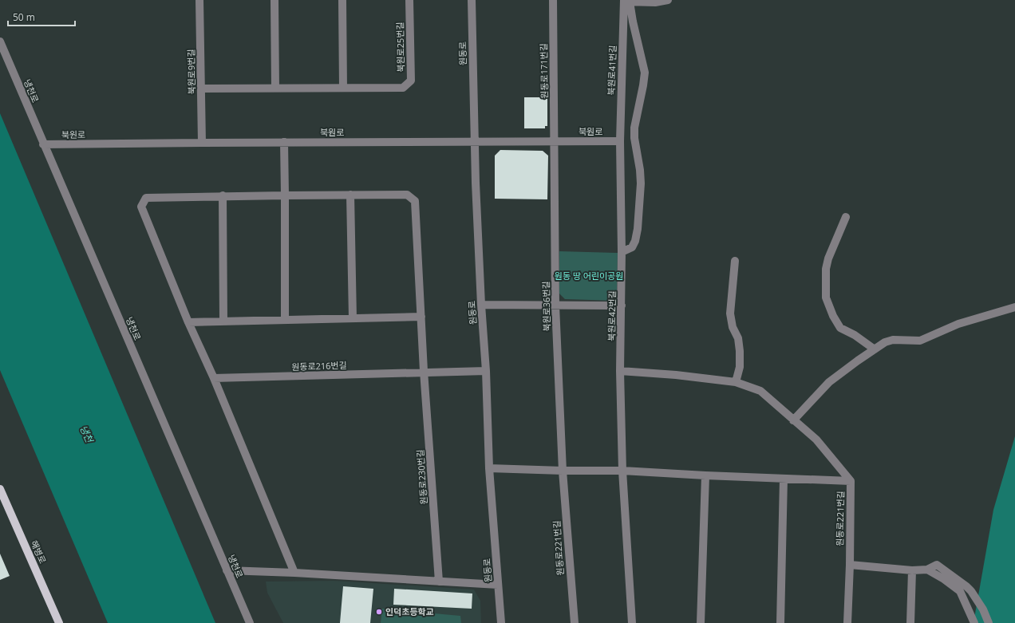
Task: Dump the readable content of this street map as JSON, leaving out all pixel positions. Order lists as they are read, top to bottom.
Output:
{
  "streets": {
    "main road": ["해병로"],
    "street": [
      "북원로25번길",
      "원동로",
      "북원로41번길",
      "원동로171번길",
      "북원로9번길",
      "냉천로",
      "북원로",
      "북원로36번길",
      "북원로42번길",
      "원동로216번길",
      "원동로230번길",
      "원동로221번길"
    ]
  },
  "crossings": [
    ["북원로25번길", "북원로9번길"],
    ["원동로", "북원로"],
    ["원동로", "원동로216번길"],
    ["원동로", "원동로221번길"],
    ["북원로41번길", "북원로"],
    ["북원로41번길", "북원로42번길"],
    ["원동로171번길", "북원로"],
    ["원동로171번길", "북원로36번길"],
    ["북원로9번길", "북원로"],
    ["냉천로", "북원로"],
    ["북원로", "북원로36번길"],
    ["북원로", "북원로42번길"],
    ["북원로36번길", "원동로221번길"],
    ["북원로42번길", "원동로221번길"],
    ["원동로216번길", "원동로230번길"]
  ],
  "water": ["냉천"],
  "parks": ["원동 땅 어린이공원"],
  "places": ["인덕초등학교"],
  "scale_bar": "50 m"
}
